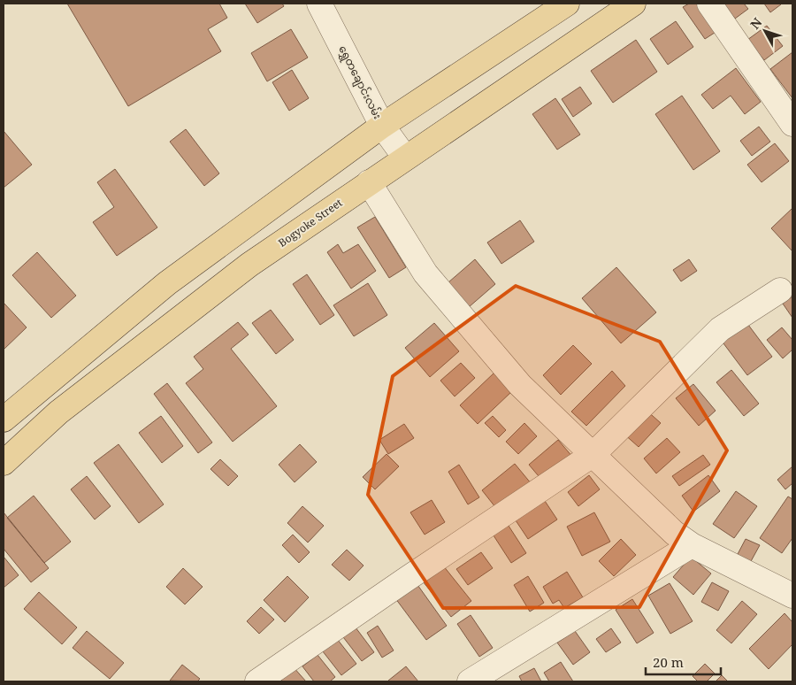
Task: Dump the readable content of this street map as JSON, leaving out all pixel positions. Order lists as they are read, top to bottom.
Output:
{
  "streets": {
    "main road": ["Bogyoke Street"],
    "street": ["ရွှေတချောင်းလမ်း"]
  },
  "crossings": [
    ["ရွှေတချောင်းလမ်း", "Bogyoke Street"]
  ],
  "scale_bar": "20 m",
  "north": "top left"
}
